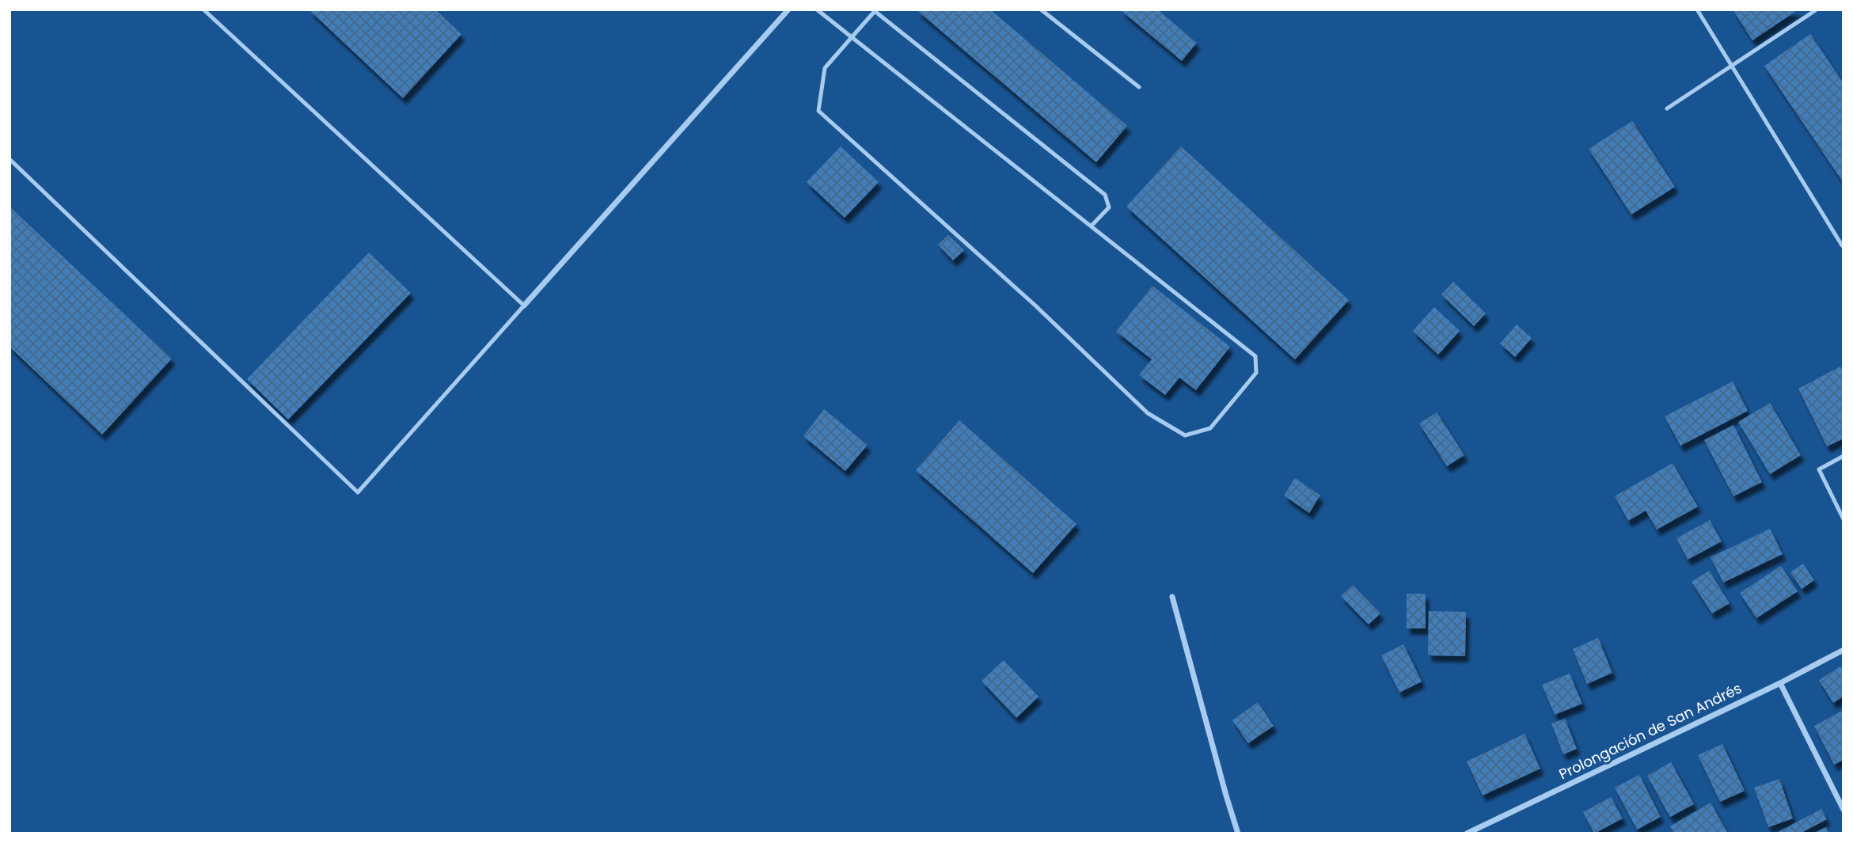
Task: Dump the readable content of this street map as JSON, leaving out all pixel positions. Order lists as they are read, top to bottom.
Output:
{
  "streets": {
    "street": ["Prolongación de San Andrés"]
  }
}
